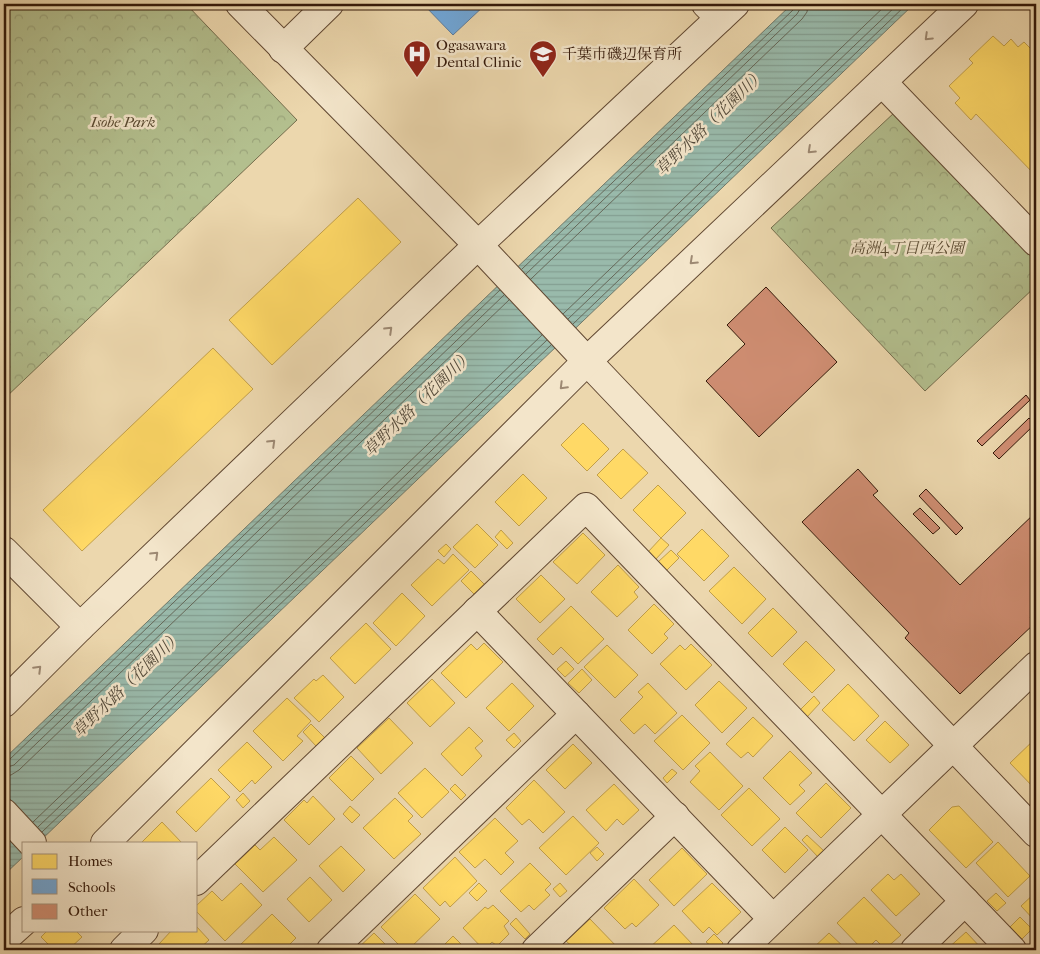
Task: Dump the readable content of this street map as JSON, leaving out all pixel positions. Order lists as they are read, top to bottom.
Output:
{
  "water": ["草野水路（花園川）"],
  "parks": ["Isobe Park", "高洲4丁目西公園"],
  "places": {
    "hospital": ["Ogasawara Dental Clinic"],
    "school or university": ["千葉市磯辺保育所"]
  },
  "legend": ["Homes", "Schools", "Other"]
}
